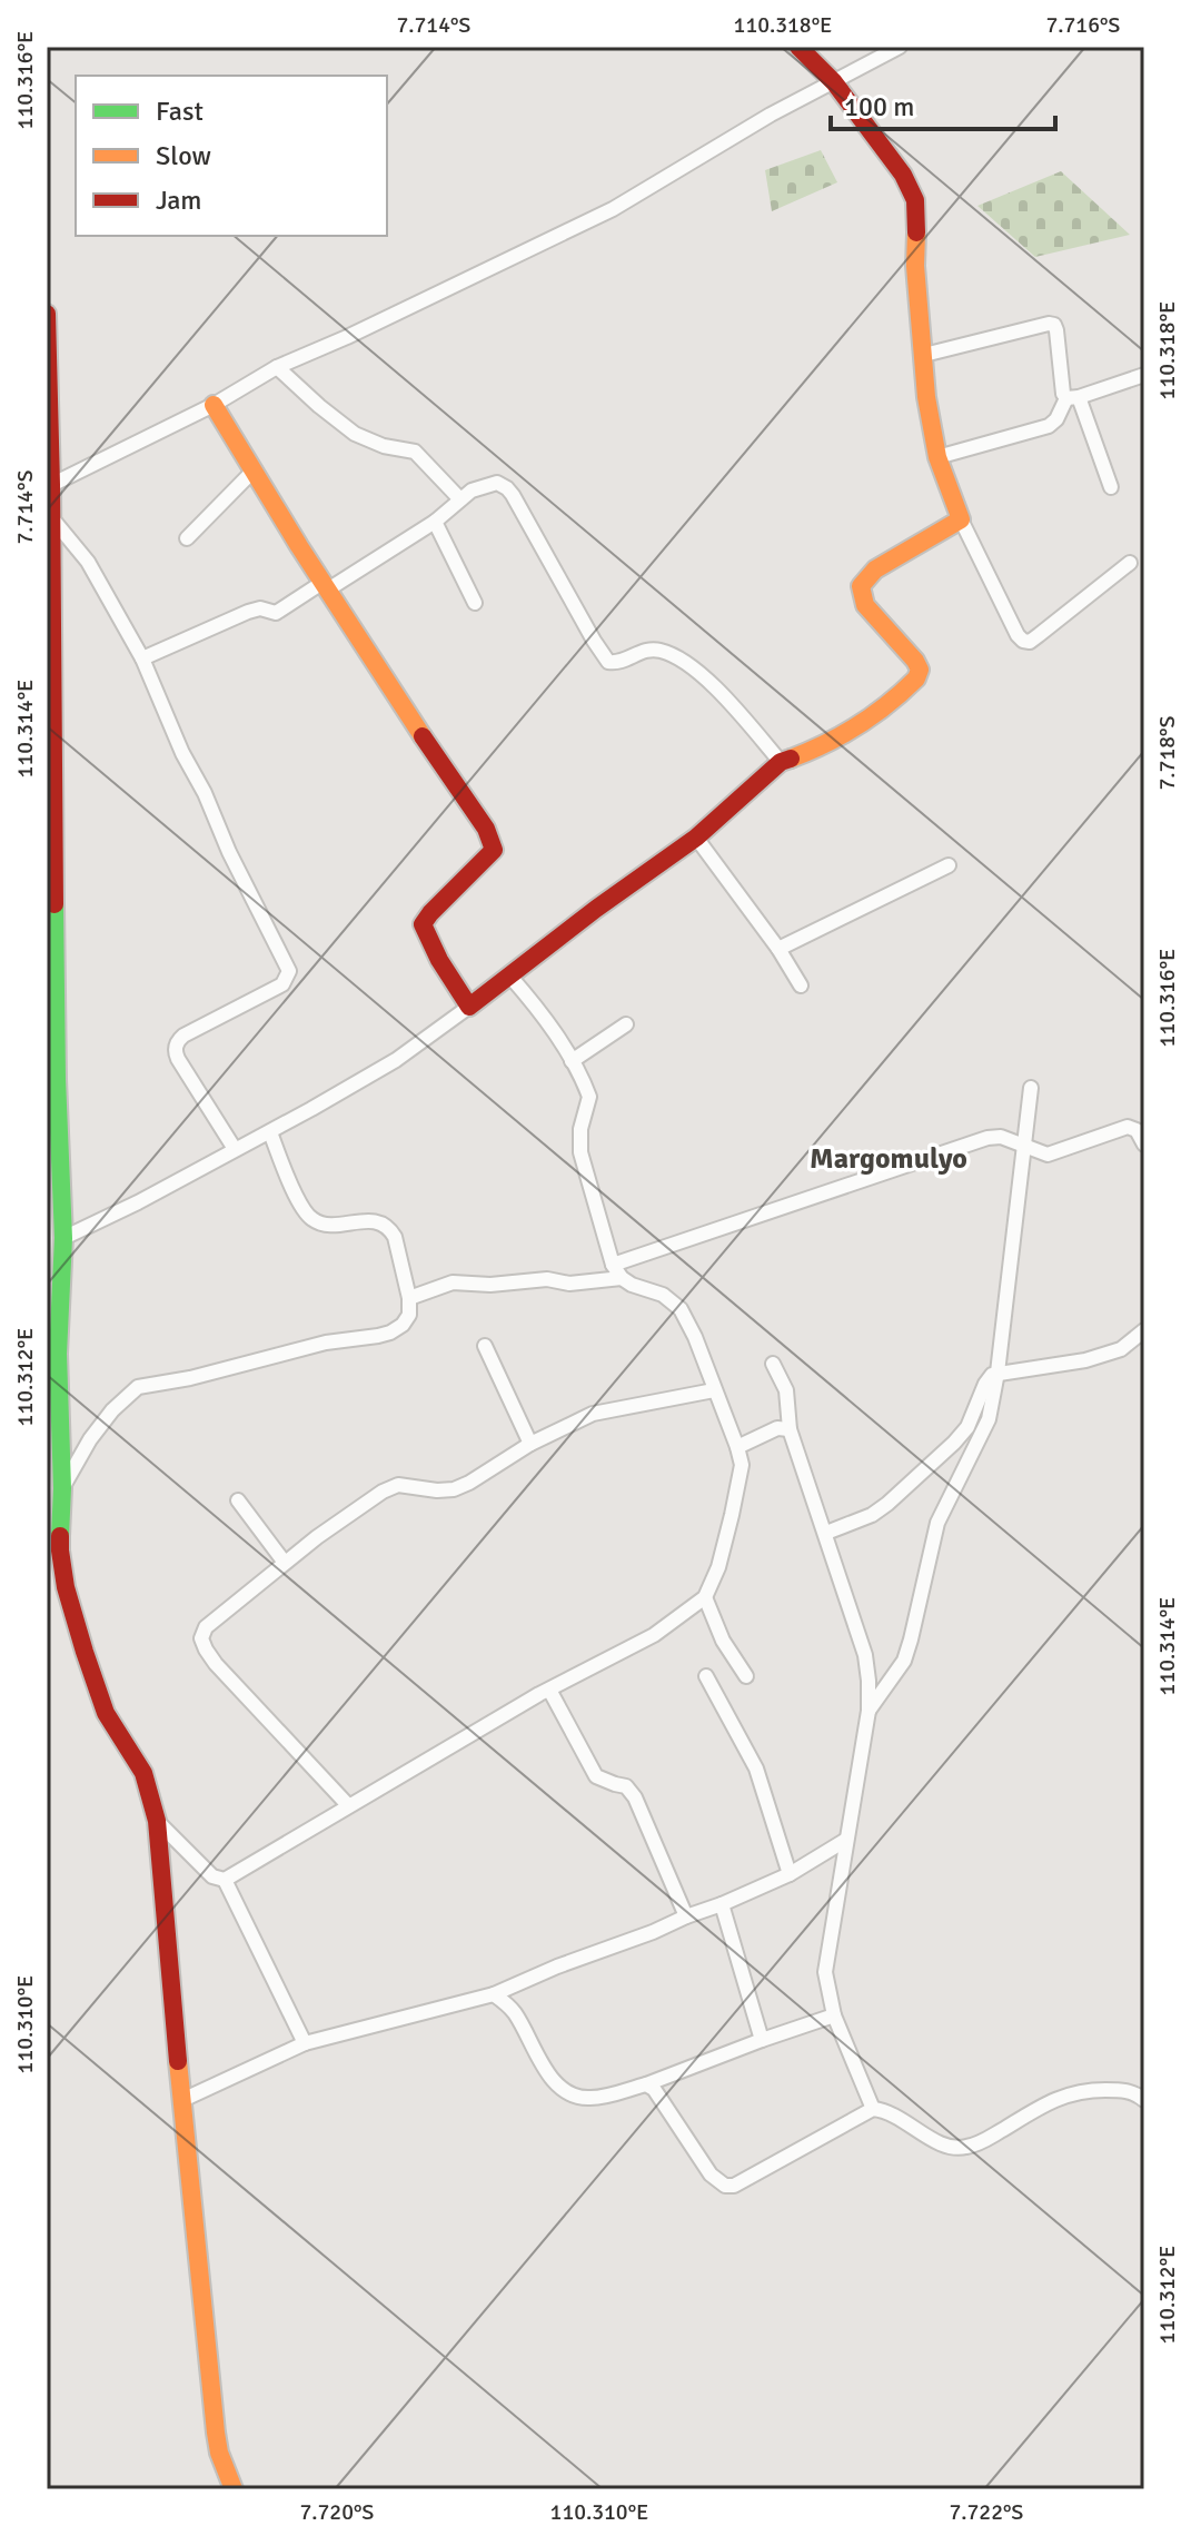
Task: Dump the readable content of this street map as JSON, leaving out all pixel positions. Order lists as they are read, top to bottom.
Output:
{
  "districts": ["Margomulyo"],
  "legend": ["Fast", "Slow", "Jam"],
  "scale_bar": "100 m",
  "coordinates": [
    "7.714°S",
    "110.318°E",
    "7.716°S",
    "110.316°E",
    "110.314°E",
    "7.718°S",
    "110.312°E",
    "110.310°E",
    "7.720°S",
    "7.722°S"
  ]
}
